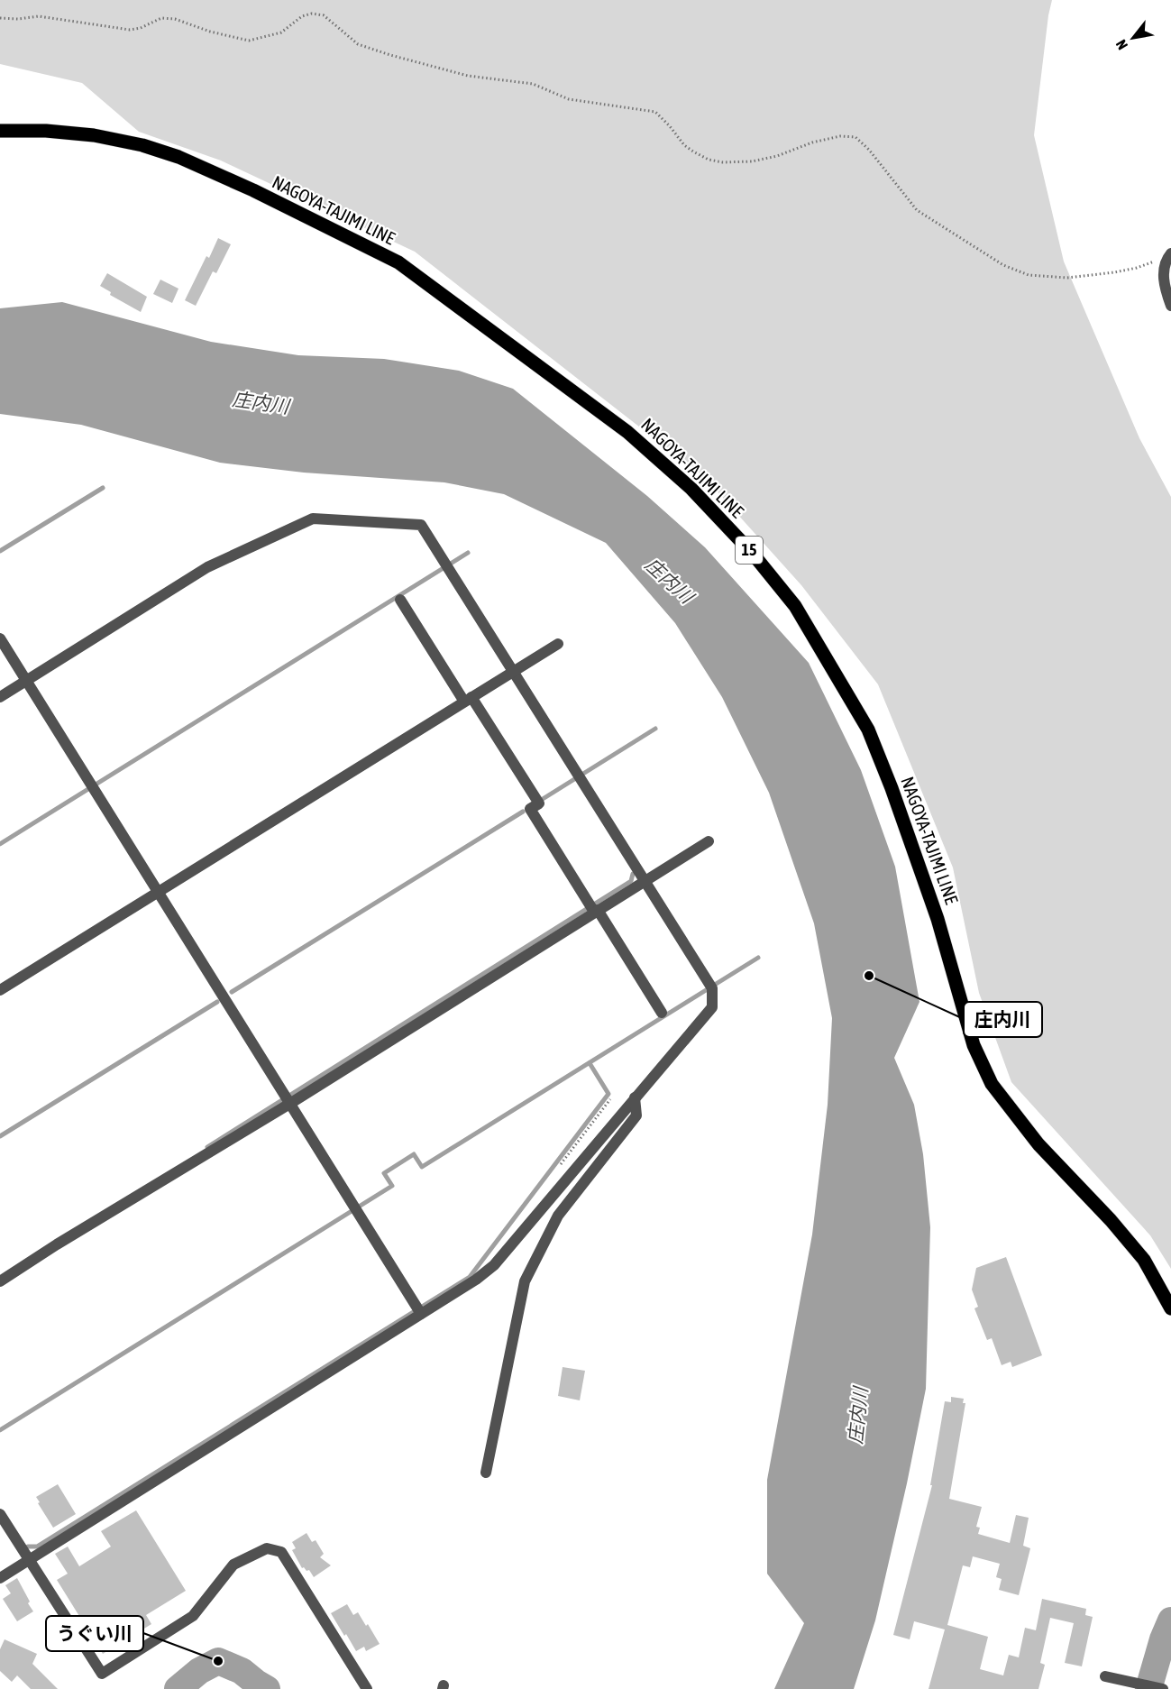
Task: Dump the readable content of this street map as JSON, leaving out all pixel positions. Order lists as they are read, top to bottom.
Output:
{
  "streets": {
    "main road": ["NAGOYA-TAJIMI LINE", "15"]
  },
  "water": ["庄内川"],
  "places": ["庄内川", "うぐい川"],
  "north": "bottom left"
}
